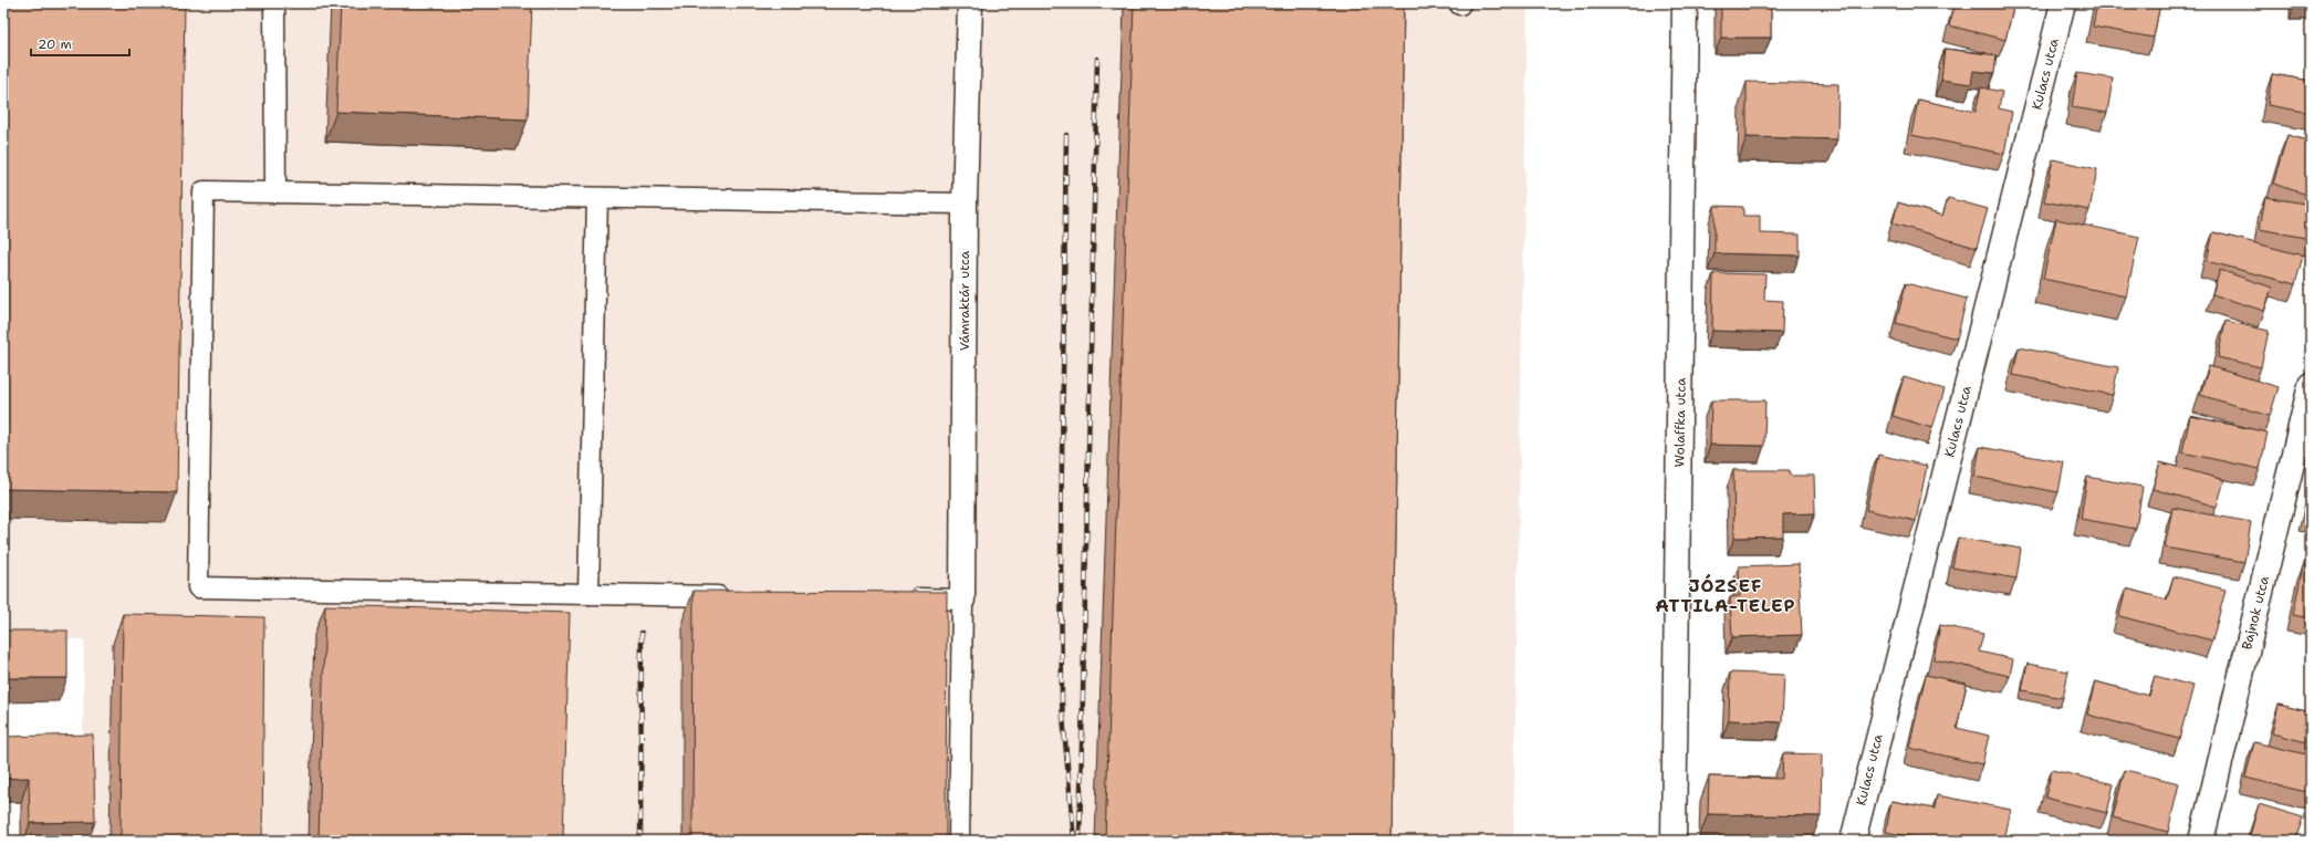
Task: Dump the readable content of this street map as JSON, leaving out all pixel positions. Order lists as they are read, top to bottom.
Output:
{
  "streets": {
    "street": [
      "Kulacs utca",
      "Vámraktár utca",
      "Wolaffka utca",
      "Bajnok utca"
    ]
  },
  "districts": ["JÓZSEF ATTILA-TELEP"],
  "scale_bar": "20 m"
}
